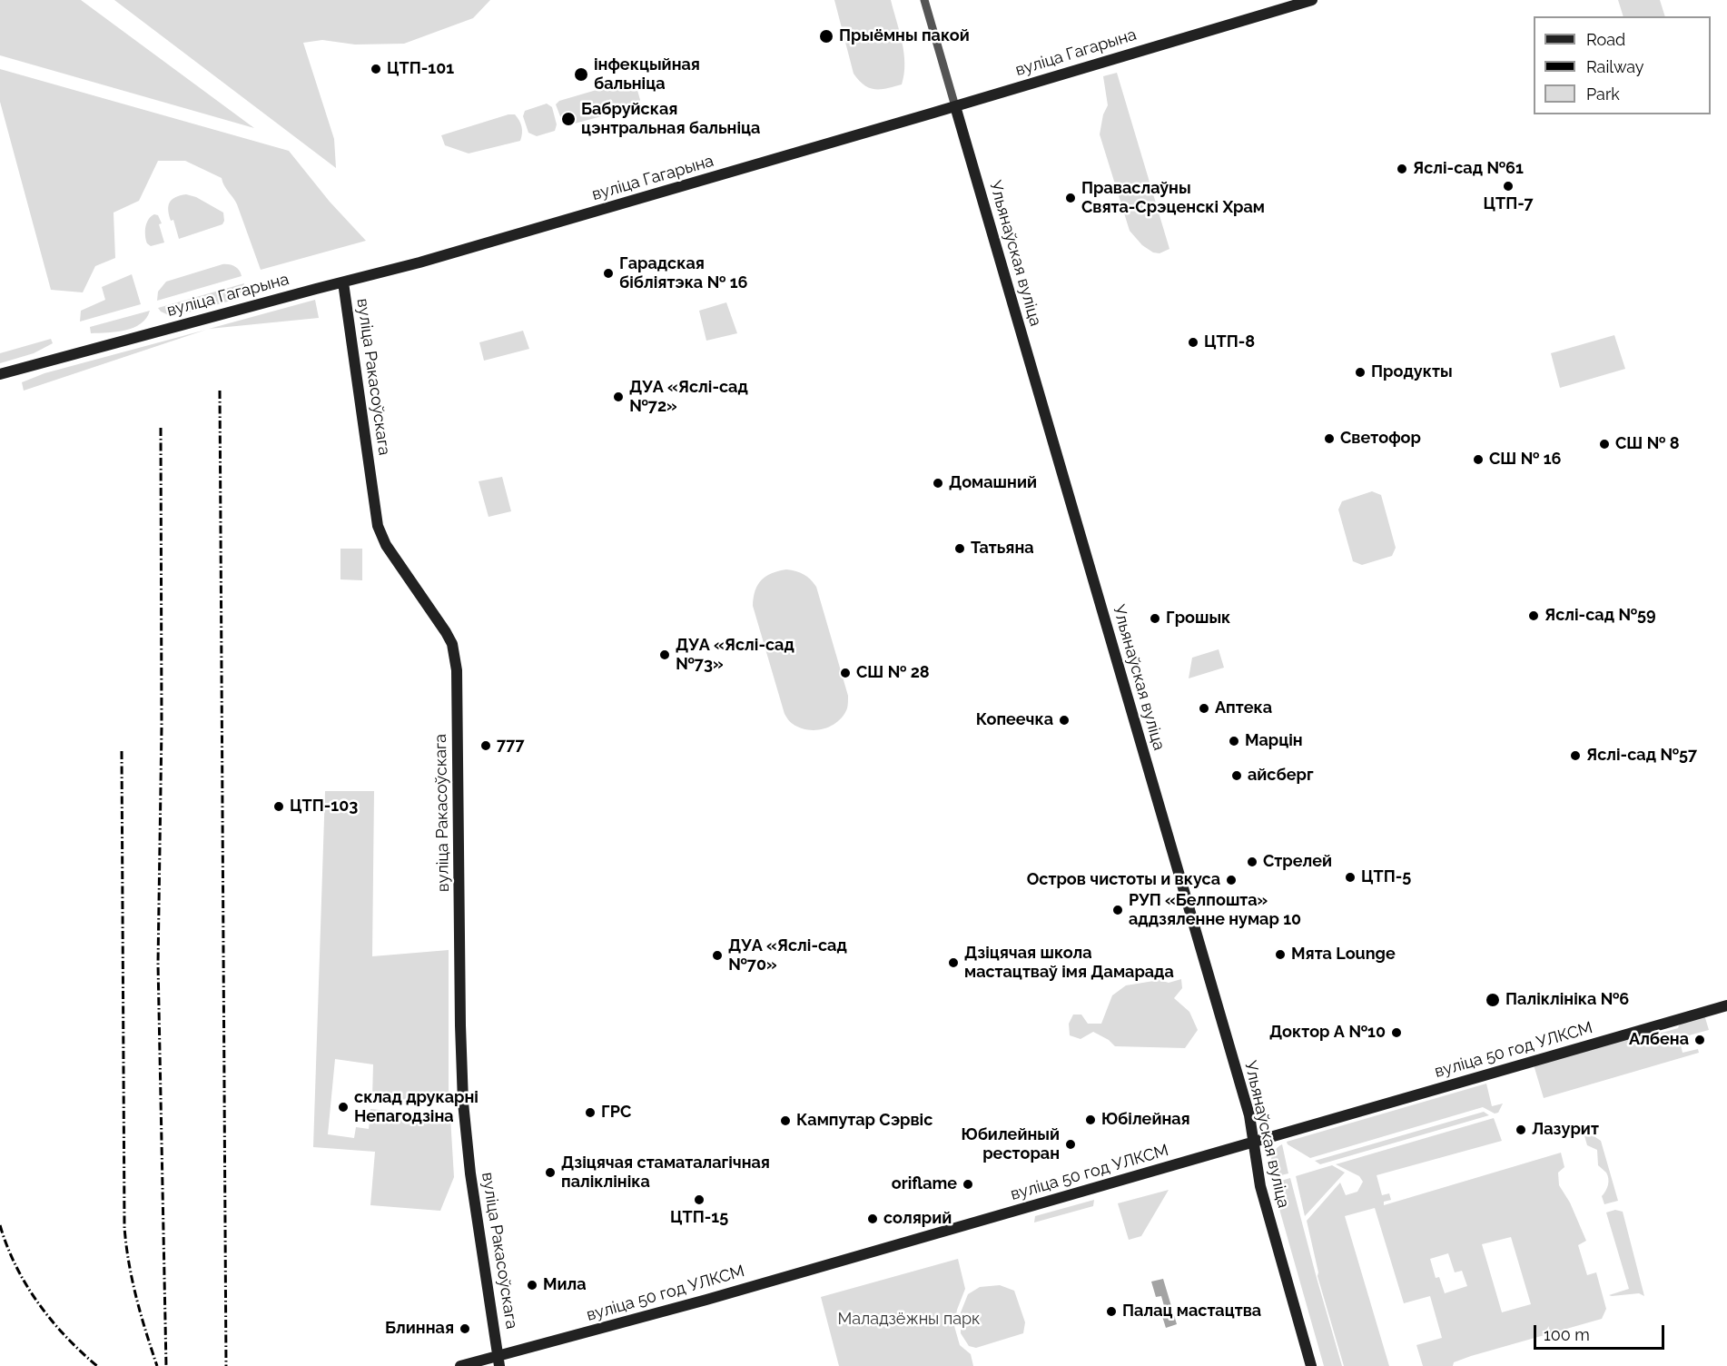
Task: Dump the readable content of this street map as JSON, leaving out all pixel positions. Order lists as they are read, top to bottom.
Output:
{
  "streets": {
    "main road": [
      "вуліца Гагарына",
      "Ульянаўская вуліца",
      "вуліца Ракасоўскага",
      "вуліца 50 год УЛКСМ"
    ]
  },
  "crossings": [
    ["вуліца Гагарына", "Ульянаўская вуліца"],
    ["вуліца Гагарына", "вуліца Ракасоўскага"],
    ["Ульянаўская вуліца", "вуліца 50 год УЛКСМ"],
    ["вуліца Ракасоўскага", "вуліца 50 год УЛКСМ"]
  ],
  "parks": ["Маладзёжны парк"],
  "places": [
    "Прыёмны пакой",
    "ЦТП-101",
    "інфекцыйная бальніца",
    "Бабруйская цэнтральная бальніца",
    "Яслі-сад №61",
    "ЦТП-7",
    "Праваслаўны Свята-Срэценскі Храм",
    "Гарадская бібліятэка № 16",
    "ЦТП-8",
    "Продукты",
    "ДУА «Яслі-сад №72»",
    "Светофор",
    "СШ № 8",
    "СШ № 16",
    "Домашний",
    "Татьяна",
    "Яслі-сад №59",
    "Грошык",
    "ДУА «Яслі-сад №73»",
    "СШ № 28",
    "Аптека",
    "Копеечка",
    "Марцін",
    "777",
    "Яслі-сад №57",
    "айсберг",
    "ЦТП-103",
    "Стрелей",
    "ЦТП-5",
    "Остров чистоты и вкуса",
    "РУП «Белпошта» аддзяленне нумар 10",
    "Мята Lounge",
    "ДУА «Яслі-сад №70»",
    "Дзіцячая школа мастацтваў імя Дамарада",
    "Паліклініка №6",
    "Доктор А №10",
    "Албена",
    "склад друкарні Непагодзіна",
    "ГРС",
    "Юбілейная",
    "Кампутар Сэрвіс",
    "Лазурит",
    "Юбилейный ресторан",
    "Дзіцячая стаматалагічная паліклініка",
    "oriflame",
    "ЦТП-15",
    "солярий",
    "Мила",
    "Палац мастацтва",
    "Блинная"
  ],
  "legend": ["Road", "Railway", "Park"],
  "scale_bar": "100 m"
}
